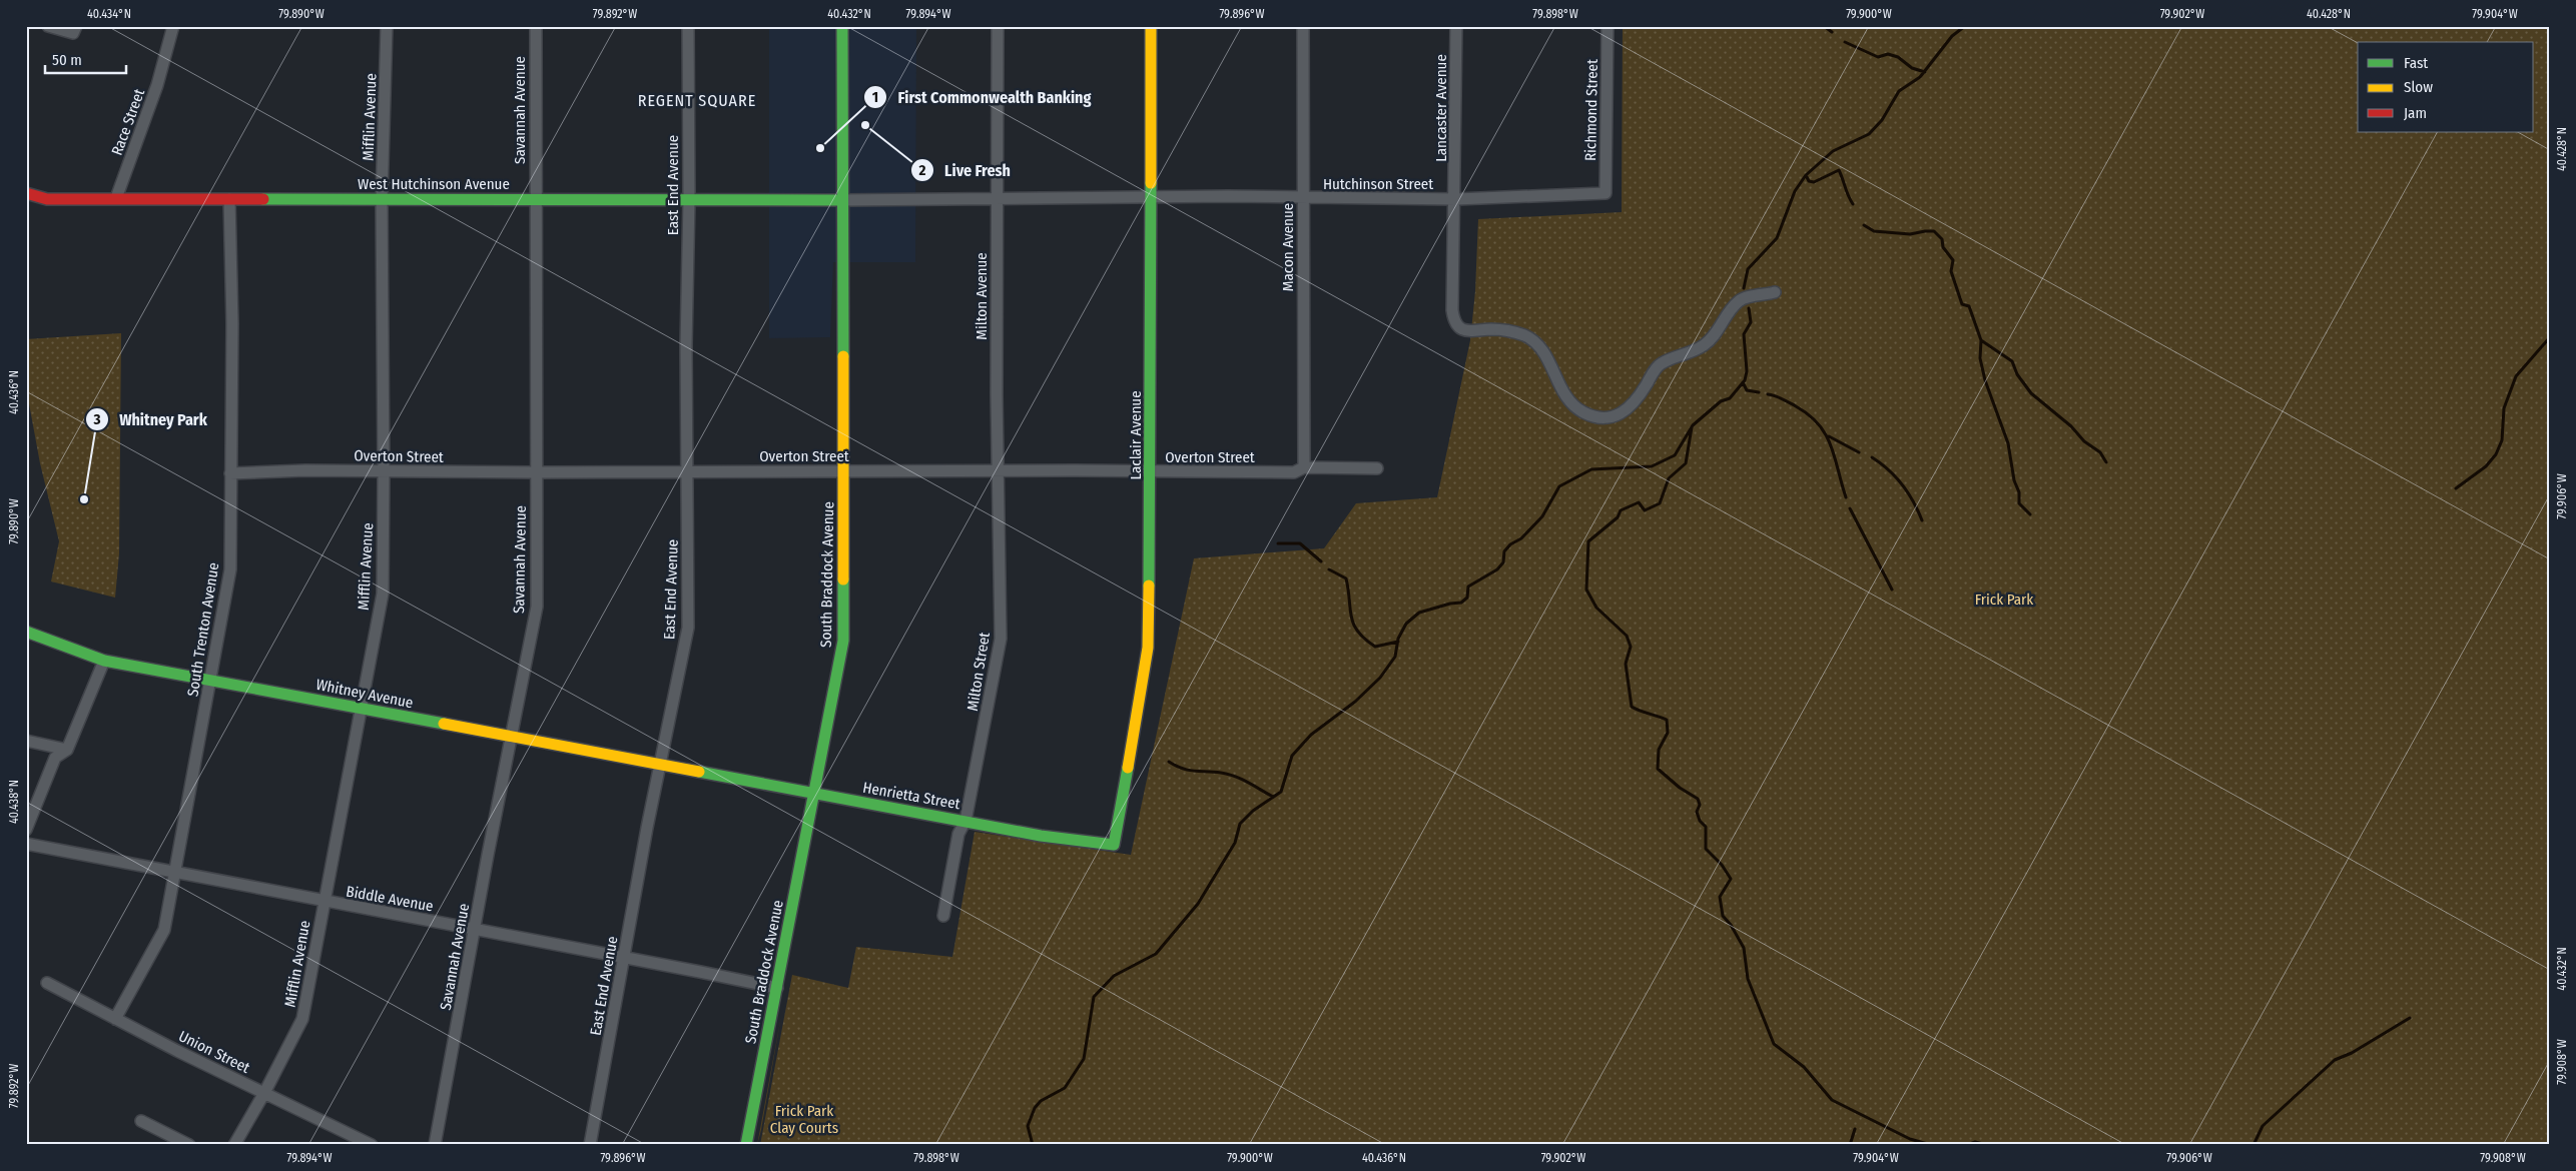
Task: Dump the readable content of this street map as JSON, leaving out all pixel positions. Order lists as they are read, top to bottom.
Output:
{
  "streets": {
    "street": [
      "Lancaster Avenue",
      "Savannah Avenue",
      "Richmond Street",
      "Mifflin Avenue",
      "Race Street",
      "West Hutchinson Avenue",
      "Hutchinson Street",
      "East End Avenue",
      "Macon Avenue",
      "Milton Avenue",
      "Laclair Avenue",
      "Overton Street",
      "South Braddock Avenue",
      "South Trenton Avenue",
      "Milton Street",
      "Whitney Avenue",
      "Henrietta Street",
      "Biddle Avenue",
      "Union Street"
    ]
  },
  "crossings": [
    ["Lancaster Avenue", "Hutchinson Street"],
    ["Savannah Avenue", "West Hutchinson Avenue"],
    ["Savannah Avenue", "Overton Street"],
    ["Savannah Avenue", "Whitney Avenue"],
    ["Savannah Avenue", "Biddle Avenue"],
    ["Richmond Street", "Hutchinson Street"],
    ["Mifflin Avenue", "West Hutchinson Avenue"],
    ["Mifflin Avenue", "Overton Street"],
    ["Mifflin Avenue", "Whitney Avenue"],
    ["Mifflin Avenue", "Biddle Avenue"],
    ["Mifflin Avenue", "Union Street"],
    ["Race Street", "West Hutchinson Avenue"],
    ["West Hutchinson Avenue", "Hutchinson Street"],
    ["West Hutchinson Avenue", "East End Avenue"],
    ["West Hutchinson Avenue", "South Braddock Avenue"],
    ["West Hutchinson Avenue", "South Trenton Avenue"],
    ["Hutchinson Street", "Macon Avenue"],
    ["Hutchinson Street", "Milton Avenue"],
    ["Hutchinson Street", "Laclair Avenue"],
    ["Hutchinson Street", "South Braddock Avenue"],
    ["East End Avenue", "Overton Street"],
    ["East End Avenue", "Whitney Avenue"],
    ["East End Avenue", "Biddle Avenue"],
    ["Macon Avenue", "Overton Street"],
    ["Milton Avenue", "Milton Street"],
    ["Laclair Avenue", "Overton Street"],
    ["Laclair Avenue", "Henrietta Street"],
    ["Overton Street", "South Braddock Avenue"],
    ["Overton Street", "South Trenton Avenue"],
    ["Overton Street", "Milton Street"],
    ["South Braddock Avenue", "Henrietta Street"],
    ["South Braddock Avenue", "Biddle Avenue"],
    ["South Trenton Avenue", "Whitney Avenue"],
    ["South Trenton Avenue", "Biddle Avenue"],
    ["South Trenton Avenue", "Union Street"],
    ["Milton Street", "Henrietta Street"],
    ["Whitney Avenue", "Henrietta Street"]
  ],
  "districts": ["REGENT SQUARE"],
  "parks": ["Frick Park", "Frick Park Clay Courts"],
  "places": ["Live Fresh", "First Commonwealth Banking", "Whitney Park"],
  "legend": ["Fast", "Slow", "Jam"],
  "scale_bar": "50 m",
  "coordinates": [
    "40.434°N",
    "79.890°W",
    "79.892°W",
    "40.432°N",
    "79.894°W",
    "79.896°W",
    "79.898°W",
    "79.900°W",
    "79.902°W",
    "40.428°N",
    "79.904°W",
    "40.436°N",
    "79.906°W",
    "40.438°N",
    "79.908°W"
  ]
}
